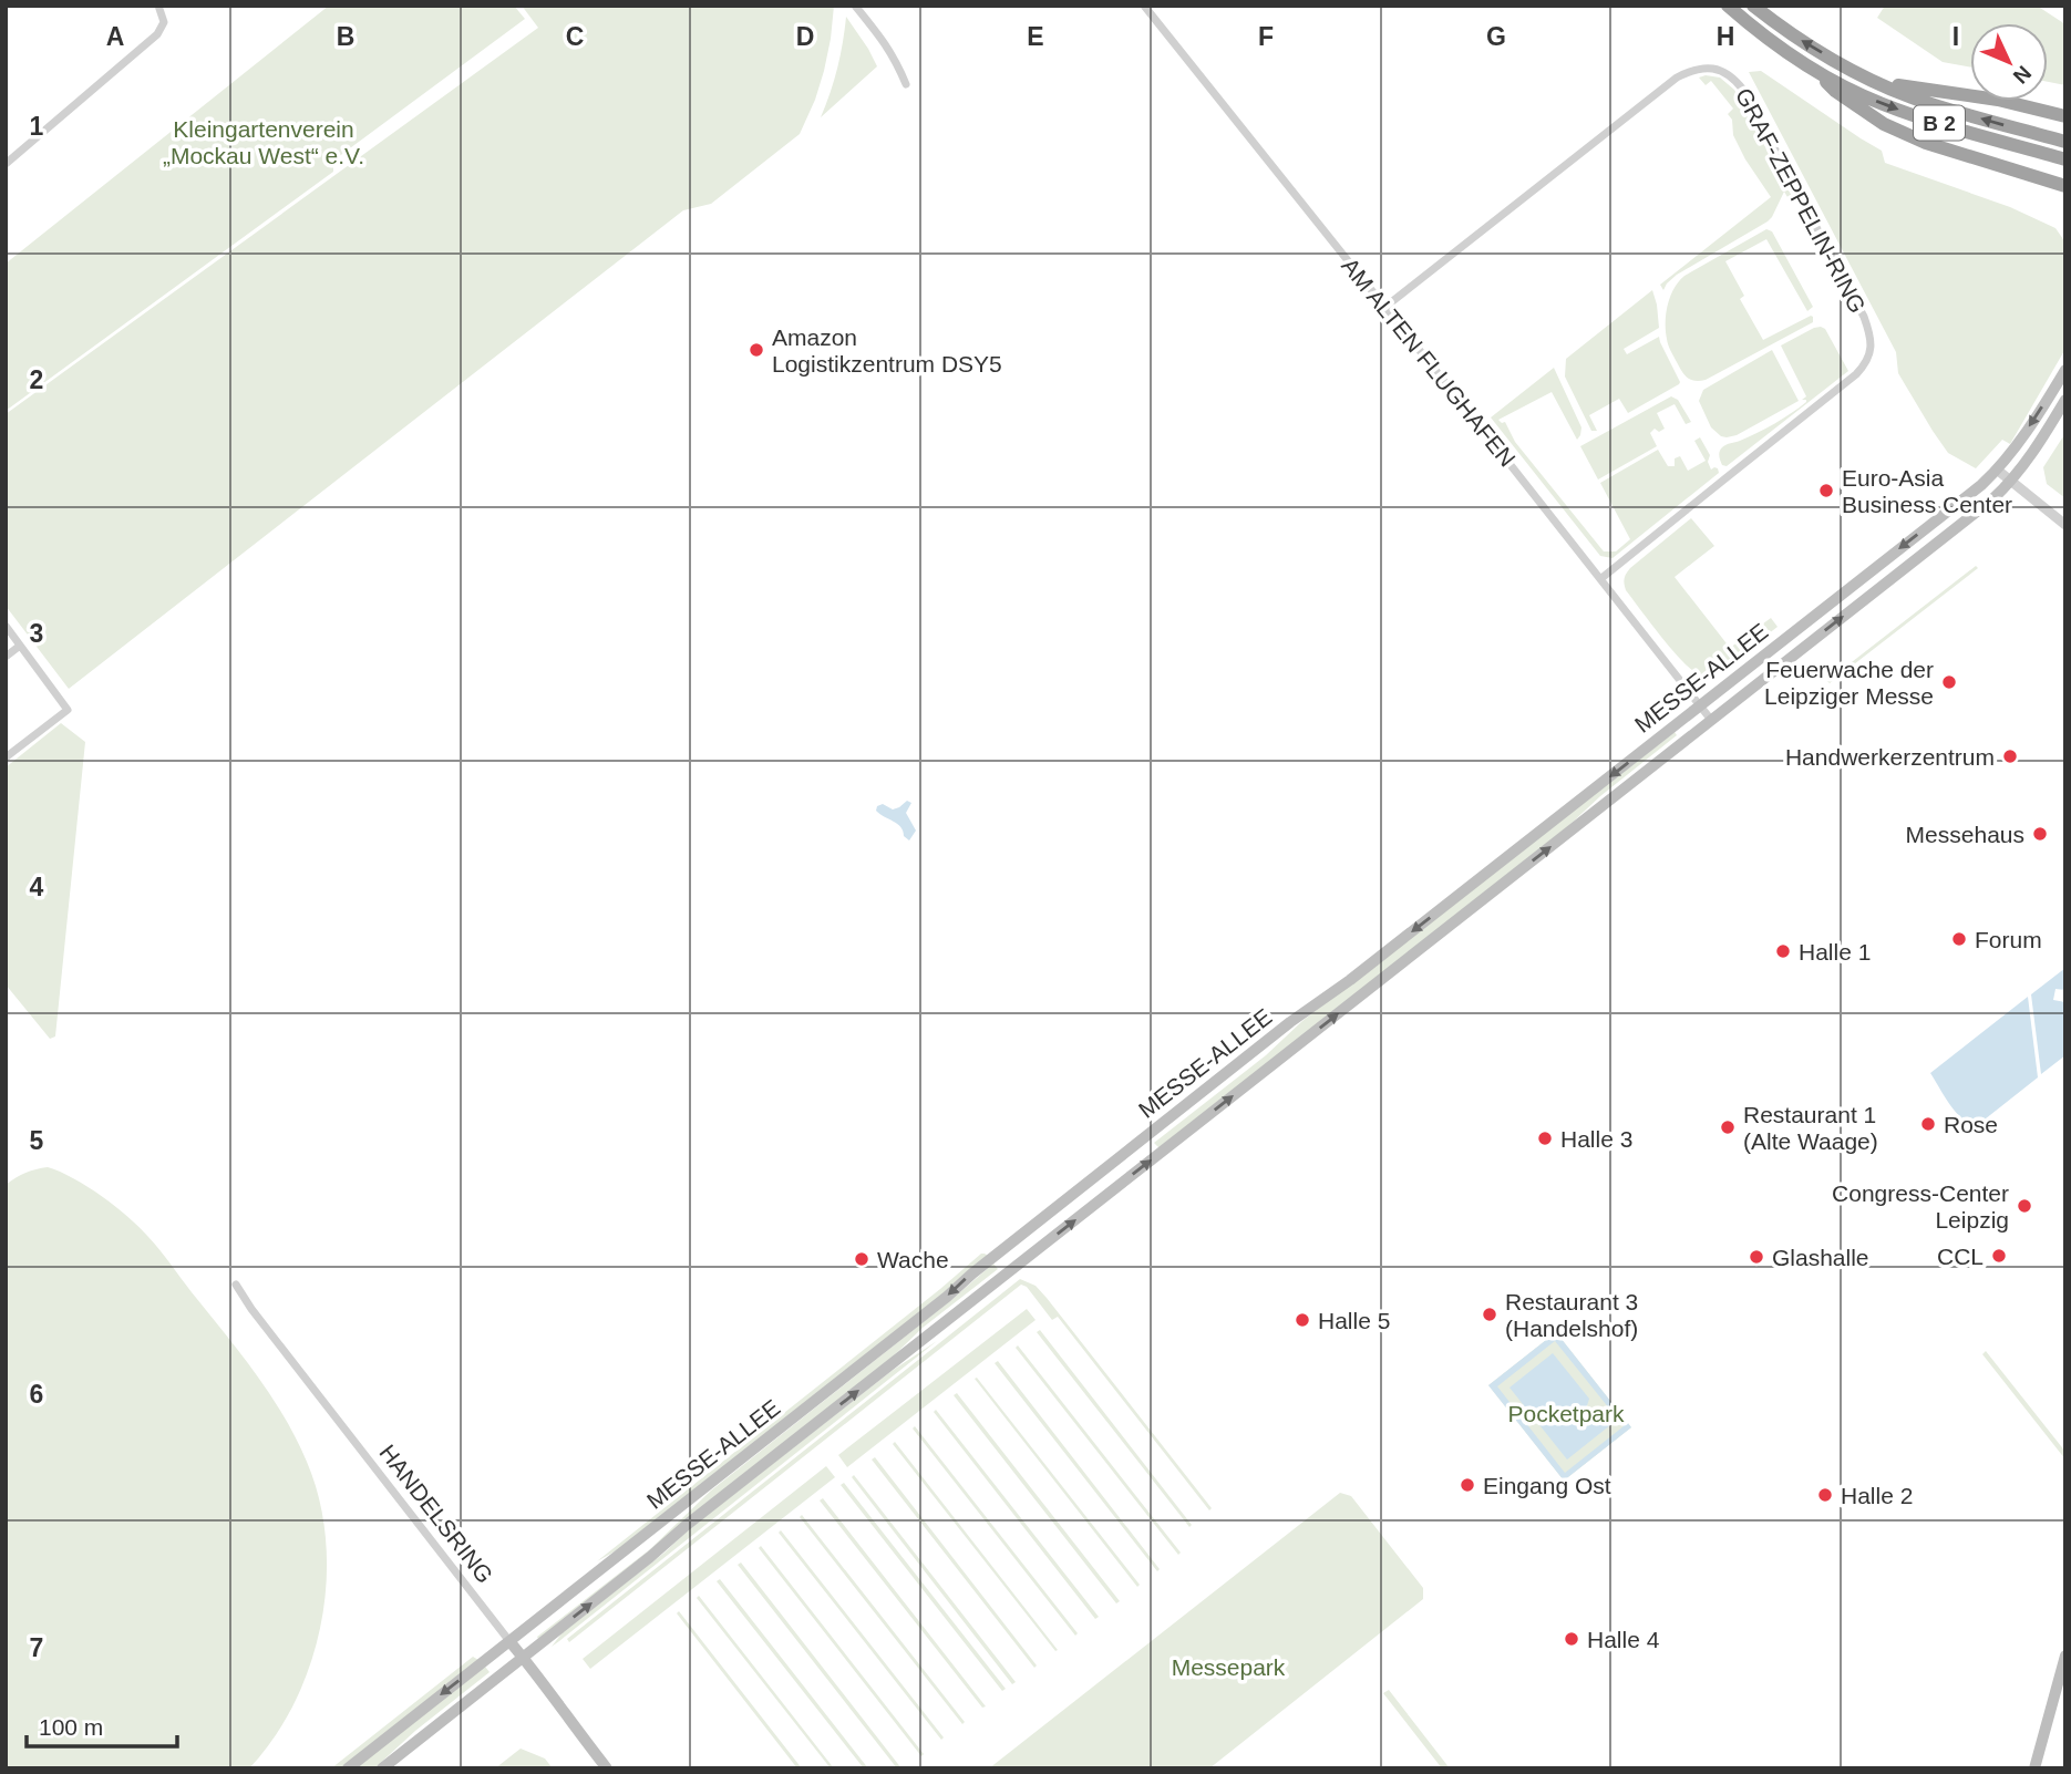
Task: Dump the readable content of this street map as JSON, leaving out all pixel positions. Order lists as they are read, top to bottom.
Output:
{
  "streets": {
    "highway": ["B 2"],
    "main road": ["MESSE-ALLEE", "HANDELSRING"],
    "street": ["GRAF-ZEPPELIN-RING", "AM ALTEN FLUGHAFEN"]
  },
  "crossings": [
    ["GRAF-ZEPPELIN-RING", "AM ALTEN FLUGHAFEN"],
    ["AM ALTEN FLUGHAFEN", "MESSE-ALLEE"],
    ["MESSE-ALLEE", "HANDELSRING"]
  ],
  "parks": ["Kleingartenverein „Mockau West“ e.V.", "Pocketpark", "Messepark"],
  "places": [
    "Amazon Logistikzentrum DSY5",
    "Euro-Asia Business Center",
    "Feuerwache der Leipziger Messe",
    "Handwerkerzentrum",
    "Messehaus",
    "Forum",
    "Halle 1",
    "Rose",
    "Restaurant 1 (Alte Waage)",
    "Halle 3",
    "Congress-Center Leipzig",
    "CCL",
    "Glashalle",
    "Wache",
    "Restaurant 3 (Handelshof)",
    "Halle 5",
    "Eingang Ost",
    "Halle 2",
    "Halle 4"
  ],
  "scale_bar": "100 m",
  "north": "bottom right",
  "grid": {
    "columns": [
      "A",
      "B",
      "C",
      "D",
      "E",
      "F",
      "G",
      "H",
      "I"
    ],
    "rows": [
      "1",
      "2",
      "3",
      "4",
      "5",
      "6",
      "7"
    ]
  }
}
